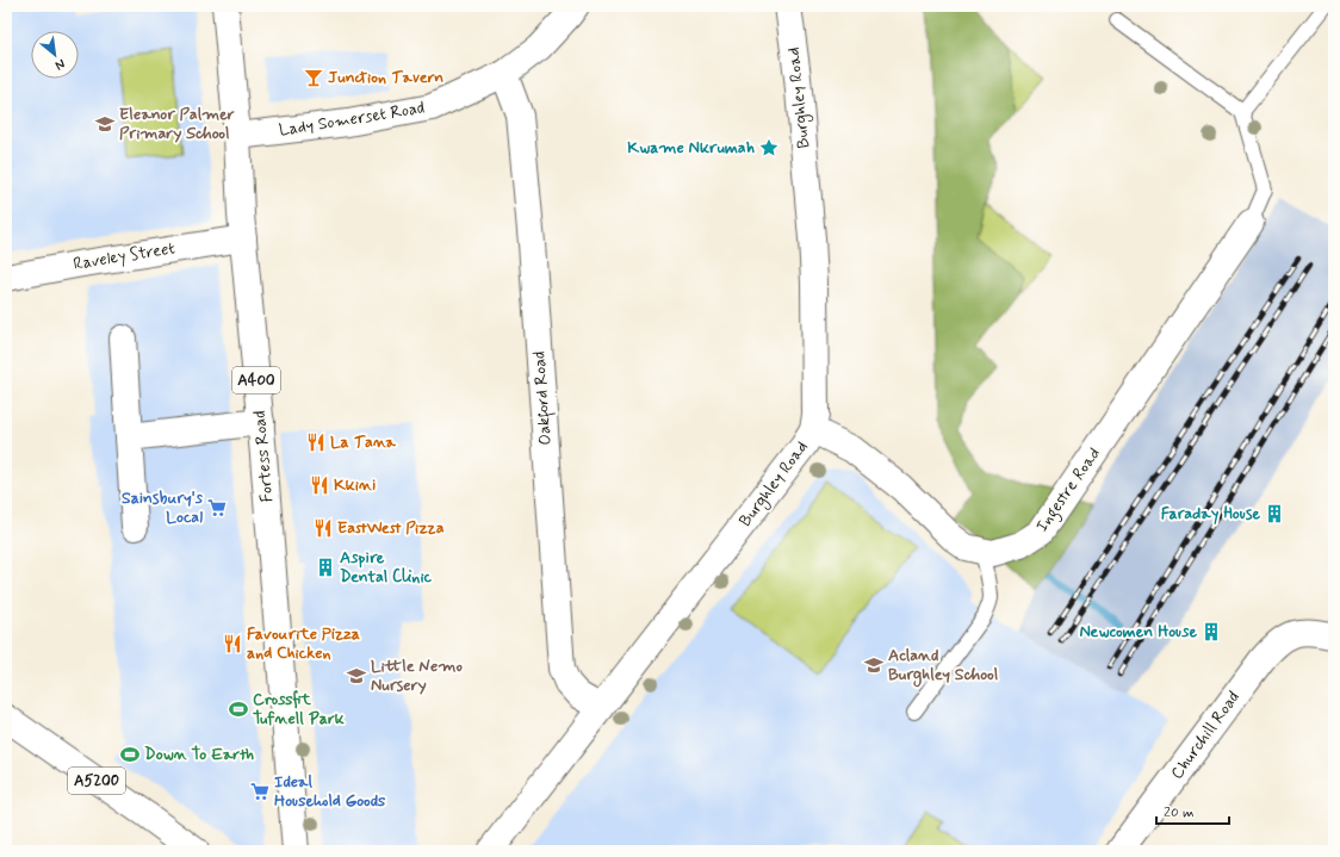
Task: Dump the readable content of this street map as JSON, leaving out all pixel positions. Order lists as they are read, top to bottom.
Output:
{
  "streets": {
    "street": [
      "Burghley Road",
      "Lady Somerset Road",
      "Raveley Street",
      "A400",
      "Oakford Road",
      "Fortess Road",
      "Ingestre Road",
      "Churchill Road",
      "A5200"
    ]
  },
  "crossings": [
    ["Burghley Road", "Oakford Road"],
    ["Burghley Road", "Ingestre Road"],
    ["Lady Somerset Road", "Oakford Road"],
    ["Lady Somerset Road", "Fortess Road"],
    ["Raveley Street", "Fortess Road"]
  ],
  "places": {
    "bar": ["Junction Tavern"],
    "school or university": ["Eleanor Palmer Primary School", "Acland Burghley School", "Little Nemo Nursery"],
    "place": ["Kwame Nkrumah"],
    "restaurant": [
      "La Tana",
      "Kkini",
      "EastWest Pizza",
      "Favourite Pizza and Chicken"
    ],
    "supermarket": ["Sainsbury's Local", "Ideal Household Goods"],
    "building": ["Faraday House", "Aspire Dental Clinic", "Newcomen House"],
    "sports": ["Crossfit Tufnell Park", "Down To Earth"]
  },
  "scale_bar": "20 m",
  "north": "bottom right"
}
